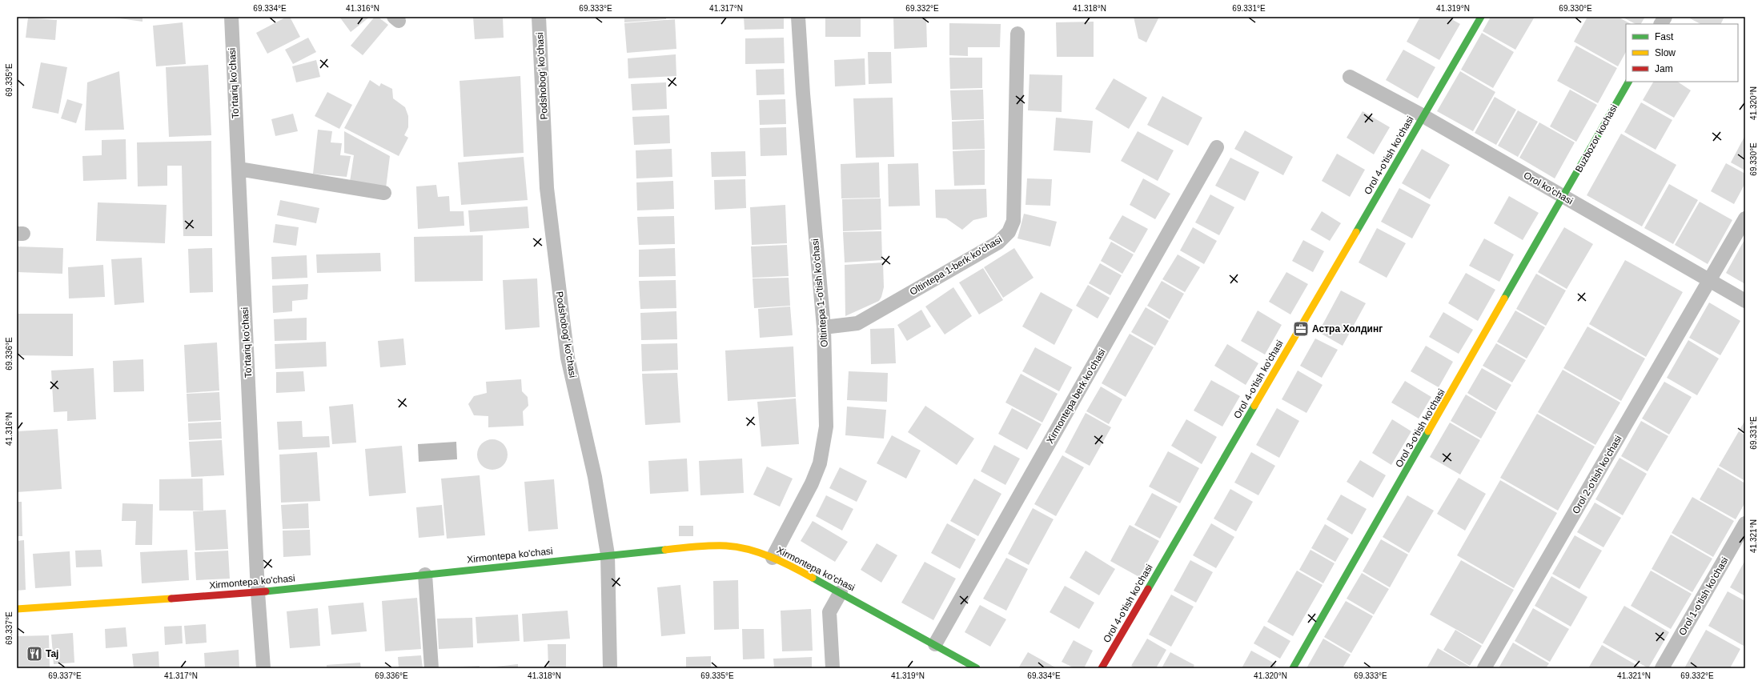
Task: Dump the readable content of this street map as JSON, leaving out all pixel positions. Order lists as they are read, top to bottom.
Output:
{
  "streets": {
    "street": [
      "Podshobog' ko'chasi",
      "To'rtariq ko'chasi",
      "Buzbozor kochasi",
      "Orol 4-o'tish ko'chasi",
      "Orol ko'chasi",
      "Oltintepa 1-berk ko'chasi",
      "Oltintepa 1-o'tish ko'chasi",
      "Xirmontepa berk ko'chasi",
      "Orol 3-o'tish ko'chasi",
      "Orol 2-o'tish ko'chasi",
      "Xirmontepa ko'chasi",
      "Orol 1-o'tish ko'chasi"
    ]
  },
  "crossings": [
    ["Podshobog' ko'chasi", "Xirmontepa ko'chasi"],
    ["To'rtariq ko'chasi", "Xirmontepa ko'chasi"],
    ["Buzbozor kochasi", "Orol ko'chasi"],
    ["Buzbozor kochasi", "Orol 3-o'tish ko'chasi"],
    ["Orol 4-o'tish ko'chasi", "Orol ko'chasi"],
    ["Orol ko'chasi", "Orol 3-o'tish ko'chasi"],
    ["Orol ko'chasi", "Orol 2-o'tish ko'chasi"],
    ["Oltintepa 1-berk ko'chasi", "Oltintepa 1-o'tish ko'chasi"],
    ["Oltintepa 1-o'tish ko'chasi", "Xirmontepa ko'chasi"],
    ["Xirmontepa berk ko'chasi", "Xirmontepa ko'chasi"]
  ],
  "places": {
    "office": ["Астра Холдинг"],
    "restaurant": ["Taj"]
  },
  "legend": ["Fast", "Slow", "Jam"],
  "coordinates": [
    "69.334°E",
    "41.316°N",
    "69.333°E",
    "41.317°N",
    "69.332°E",
    "41.318°N",
    "69.331°E",
    "41.319°N",
    "69.330°E",
    "69.335°E",
    "41.320°N",
    "69.336°E",
    "41.321°N",
    "69.337°E"
  ]
}
